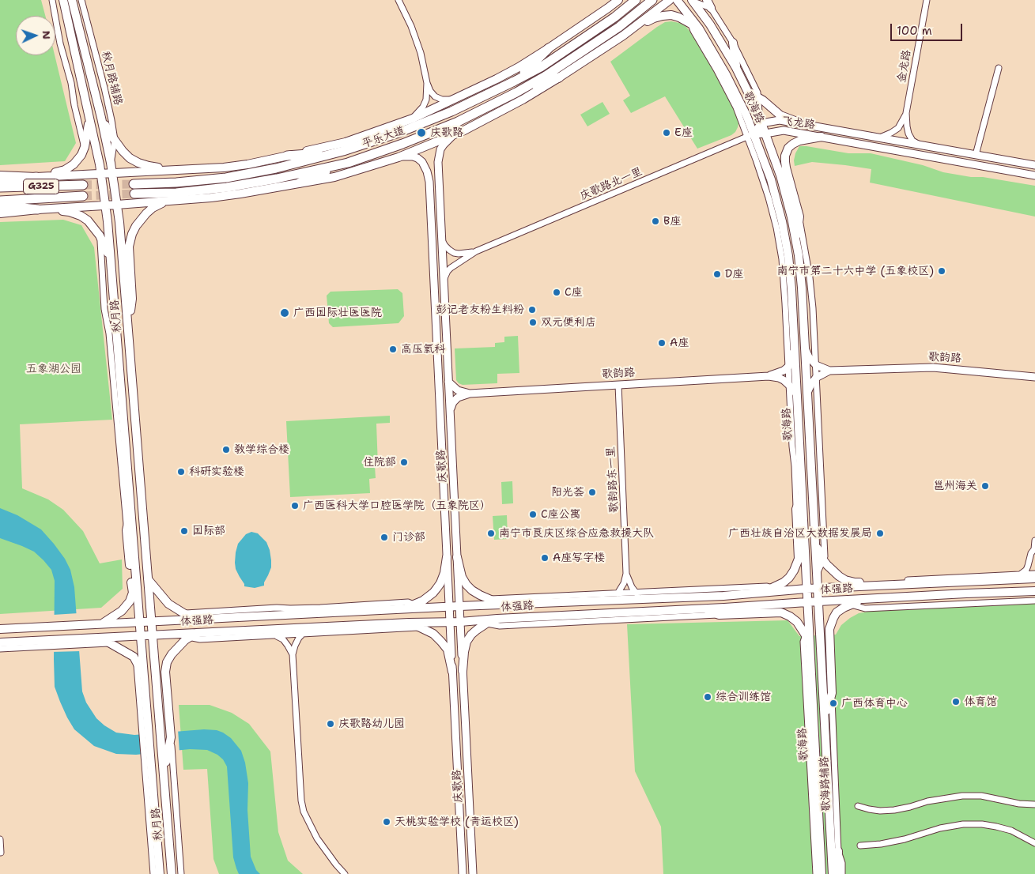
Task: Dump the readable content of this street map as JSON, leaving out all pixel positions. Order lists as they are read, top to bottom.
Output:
{
  "streets": {
    "highway": ["平乐大道", "G325"],
    "main road": ["歌海路", "秋月路", "体强路"],
    "street": [
      "金龙路",
      "秋月路辅路",
      "飞龙路",
      "庆歌路北一里",
      "歌韵路",
      "庆歌路",
      "歌韵路东一里",
      "歌海路辅路"
    ]
  },
  "crossings": [
    ["金龙路", "飞龙路"],
    ["秋月路辅路", "秋月路"],
    ["歌海路", "飞龙路"],
    ["歌海路", "庆歌路北一里"],
    ["歌海路", "歌韵路"],
    ["歌海路", "体强路"],
    ["飞龙路", "庆歌路北一里"],
    ["庆歌路北一里", "庆歌路"],
    ["秋月路", "体强路"],
    ["歌韵路", "庆歌路"],
    ["歌韵路", "歌韵路东一里"],
    ["庆歌路", "体强路"],
    ["歌韵路东一里", "体强路"]
  ],
  "parks": ["五象湖公园"],
  "places": [
    "庆歌路",
    "E座",
    "B座",
    "南宁市第二十六中学 (五象校区)",
    "D座",
    "C座",
    "彭记老友粉生料粉",
    "广西国际壮医医院",
    "双元便利店",
    "A座",
    "高压氧科",
    "教学综合楼",
    "住院部",
    "科研实验楼",
    "邕州海关",
    "阳光荟",
    "广西医科大学口腔医学院（五象院区）",
    "C座公寓",
    "国际部",
    "南宁市良庆区综合应急救援大队",
    "广西壮族自治区大数据发展局",
    "门诊部",
    "A座写字楼",
    "综合训练馆",
    "体育馆",
    "广西体育中心",
    "庆歌路幼儿园",
    "天桃实验学校 (青运校区)"
  ],
  "scale_bar": "100 m",
  "north": "right"
}
